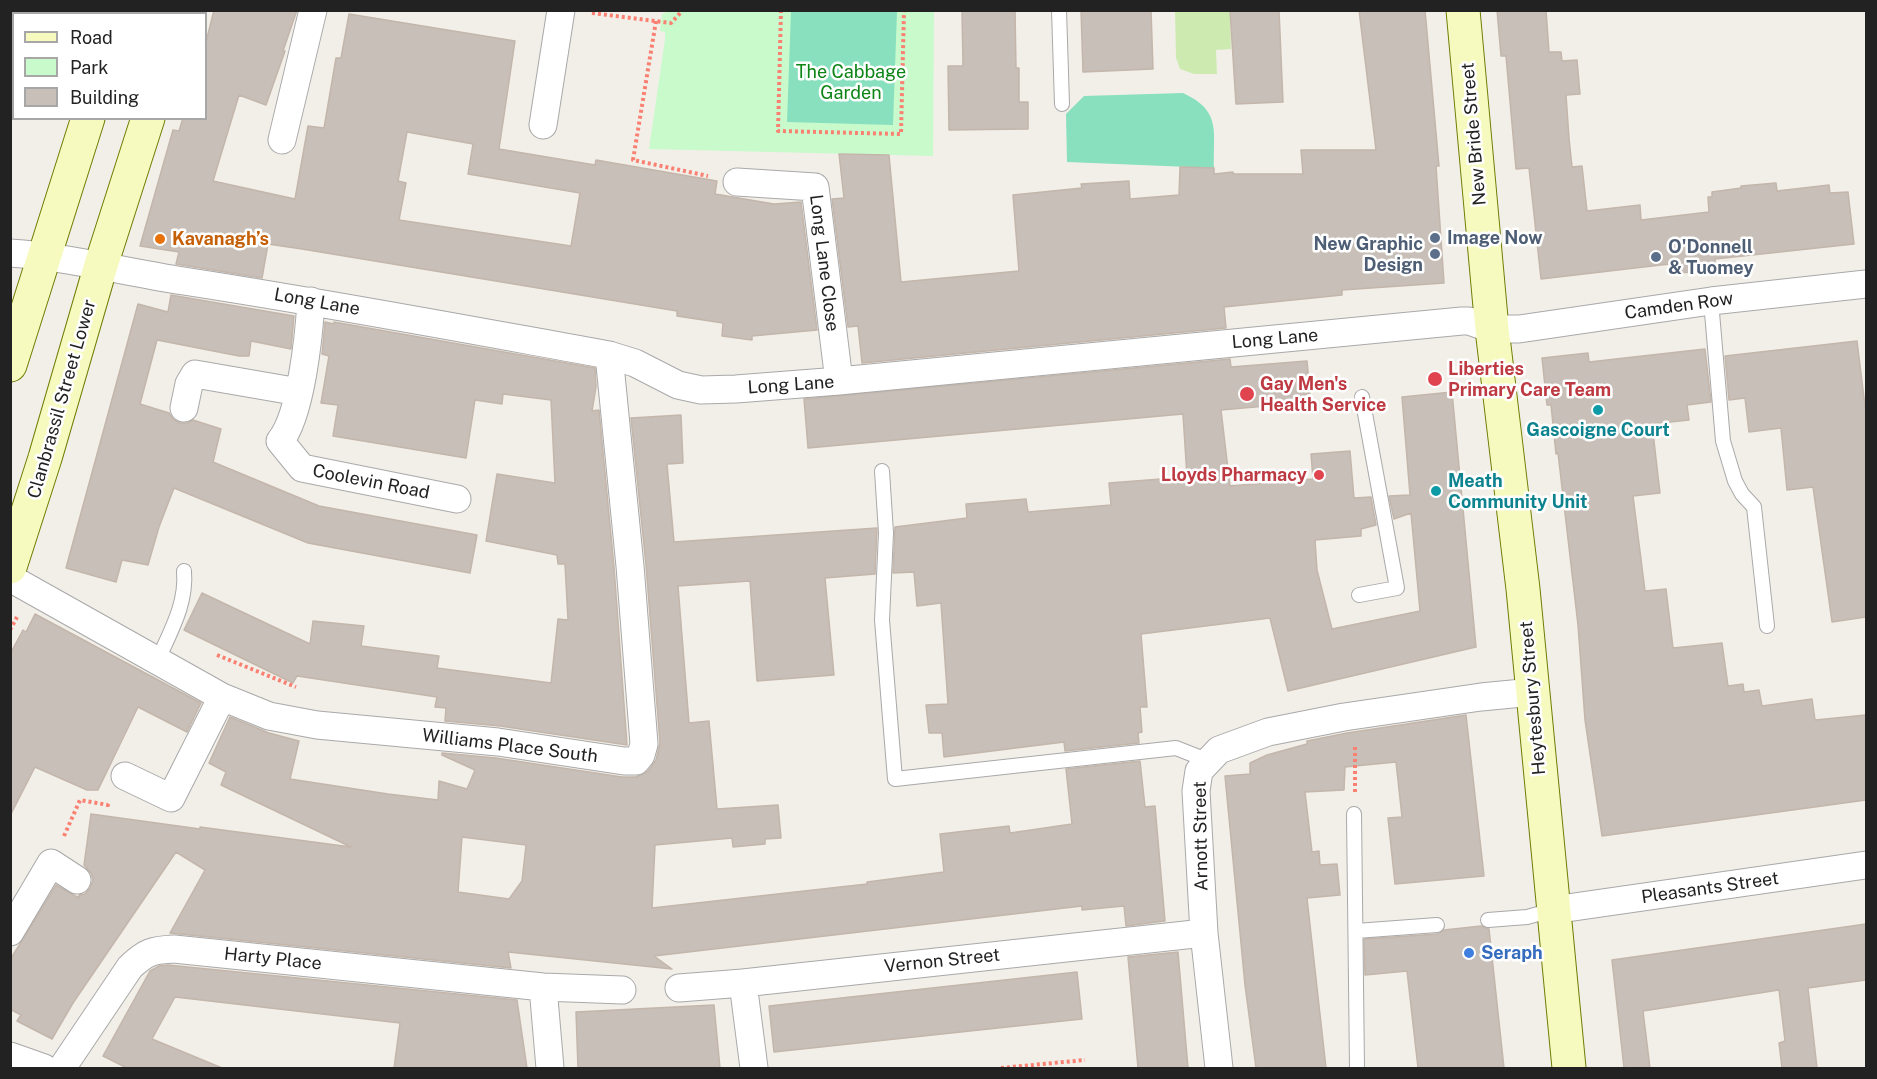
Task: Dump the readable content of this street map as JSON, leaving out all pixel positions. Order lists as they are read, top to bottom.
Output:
{
  "streets": {
    "street": [
      "New Bride Street",
      "Long Lane Close",
      "Long Lane",
      "Camden Row",
      "Clanbrassil Street Lower",
      "Coolevin Road",
      "Heytesbury Street",
      "Williams Place South",
      "Arnott Street",
      "Pleasants Street",
      "Harty Place",
      "Vernon Street"
    ]
  },
  "crossings": [
    ["New Bride Street", "Long Lane"],
    ["New Bride Street", "Camden Row"],
    ["New Bride Street", "Heytesbury Street"],
    ["Long Lane Close", "Long Lane"],
    ["Long Lane", "Camden Row"],
    ["Long Lane", "Clanbrassil Street Lower"],
    ["Long Lane", "Coolevin Road"],
    ["Long Lane", "Heytesbury Street"],
    ["Long Lane", "Williams Place South"],
    ["Camden Row", "Heytesbury Street"],
    ["Heytesbury Street", "Arnott Street"],
    ["Heytesbury Street", "Pleasants Street"],
    ["Arnott Street", "Vernon Street"]
  ],
  "parks": ["The Cabbage Garden"],
  "places": [
    "Image Now",
    "Kavanagh’s",
    "New Graphic Design",
    "O'Donnell & Tuomey",
    "Liberties Primary Care Team",
    "Gay Men's Health Service",
    "Gascoigne Court",
    "Lloyds Pharmacy",
    "Meath Community Unit",
    "Seraph"
  ],
  "legend": ["Road", "Park", "Building"]
}
